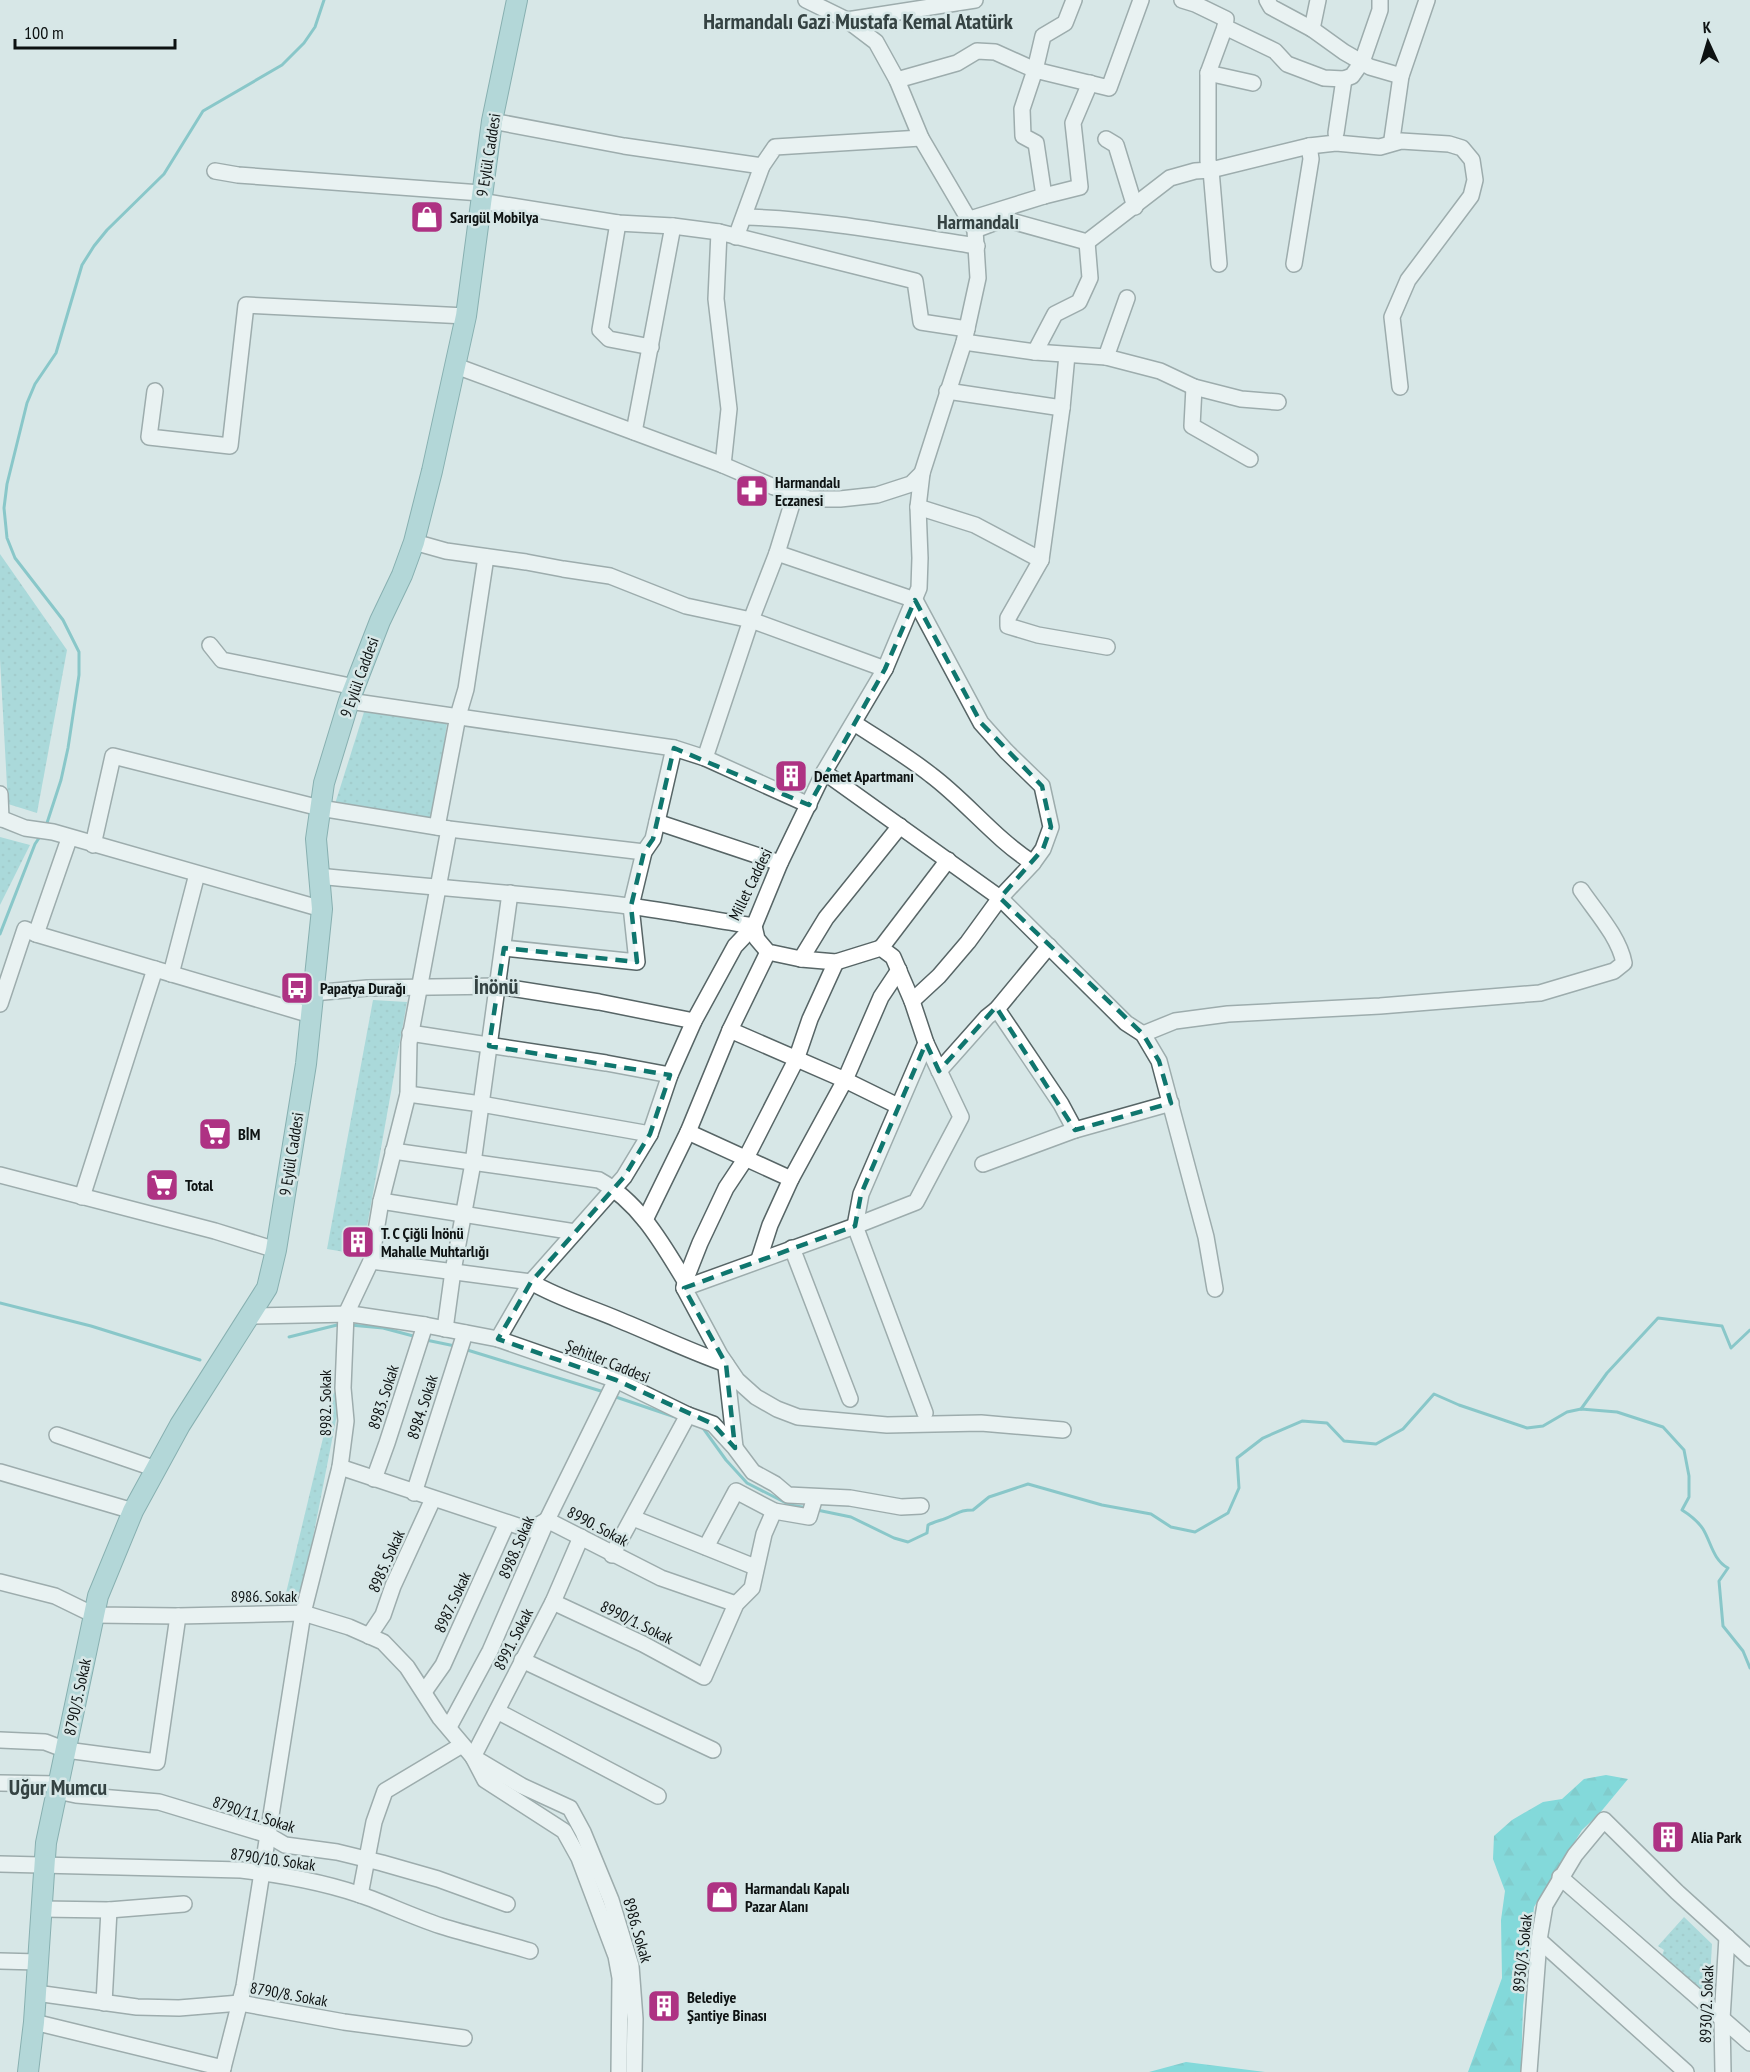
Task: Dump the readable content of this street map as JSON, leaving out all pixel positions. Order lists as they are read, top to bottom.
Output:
{
  "streets": {
    "main road": ["9 Eylül Caddesi", "8790/5. Sokak"],
    "street": [
      "Millet Caddesi",
      "Şehitler Caddesi",
      "8983. Sokak",
      "8982. Sokak",
      "8984. Sokak",
      "8990. Sokak",
      "8988. Sokak",
      "8985. Sokak",
      "8986. Sokak",
      "8987. Sokak",
      "8990/1. Sokak",
      "8991. Sokak",
      "8790/11. Sokak",
      "8790/10. Sokak",
      "8930/3. Sokak",
      "8790/8. Sokak",
      "8930/2. Sokak"
    ]
  },
  "crossings": [
    ["9 Eylül Caddesi", "Şehitler Caddesi"],
    ["9 Eylül Caddesi", "8790/5. Sokak"],
    ["Millet Caddesi", "Şehitler Caddesi"],
    ["Şehitler Caddesi", "8983. Sokak"],
    ["Şehitler Caddesi", "8982. Sokak"],
    ["Şehitler Caddesi", "8984. Sokak"],
    ["Şehitler Caddesi", "8988. Sokak"],
    ["8983. Sokak", "8990. Sokak"],
    ["8982. Sokak", "8990. Sokak"],
    ["8982. Sokak", "8986. Sokak"],
    ["8982. Sokak", "8790/11. Sokak"],
    ["8982. Sokak", "8790/10. Sokak"],
    ["8982. Sokak", "8790/8. Sokak"],
    ["8984. Sokak", "8990. Sokak"],
    ["8990. Sokak", "8988. Sokak"],
    ["8990. Sokak", "8985. Sokak"],
    ["8990. Sokak", "8987. Sokak"],
    ["8990. Sokak", "8990/1. Sokak"],
    ["8990. Sokak", "8991. Sokak"],
    ["8988. Sokak", "8986. Sokak"],
    ["8985. Sokak", "8986. Sokak"],
    ["8986. Sokak", "8987. Sokak"],
    ["8986. Sokak", "8991. Sokak"],
    ["8986. Sokak", "8790/5. Sokak"],
    ["8990/1. Sokak", "8991. Sokak"],
    ["8790/5. Sokak", "8790/11. Sokak"],
    ["8790/5. Sokak", "8790/10. Sokak"],
    ["8790/5. Sokak", "8790/8. Sokak"],
    ["8930/3. Sokak", "8930/2. Sokak"]
  ],
  "districts": [
    "Harmandalı Gazi Mustafa Kemal Atatürk",
    "Harmandalı",
    "İnönü",
    "Uğur Mumcu"
  ],
  "places": {
    "shop": ["Sarıgül Mobilya", "Harmandalı Kapalı Pazar Alanı"],
    "pharmacy": ["Harmandalı Eczanesi"],
    "building": [
      "Demet Apartmanı",
      "T. C Çiğli İnönü Mahalle Muhtarlığı",
      "Alia Park",
      "Belediye Şantiye Binası"
    ],
    "bus stop": ["Papatya Durağı"],
    "supermarket": ["BİM", "Total"]
  },
  "scale_bar": "100 m",
  "north": "top"
}
